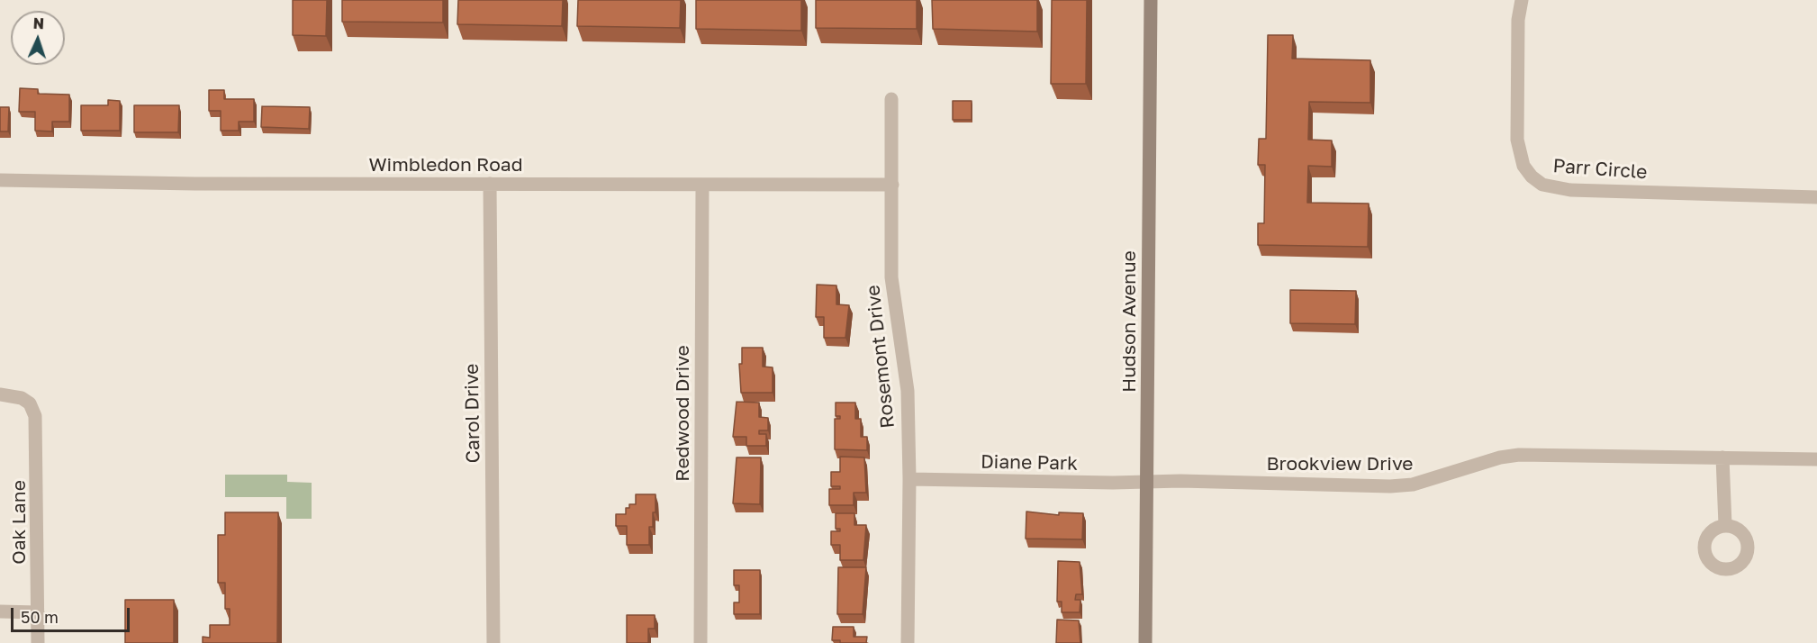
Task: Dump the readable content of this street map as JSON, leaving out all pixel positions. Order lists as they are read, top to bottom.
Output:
{
  "streets": {
    "main road": ["Hudson Avenue"],
    "street": [
      "Wimbledon Road",
      "Parr Circle",
      "Rosemont Drive",
      "Carol Drive",
      "Redwood Drive",
      "Diane Park",
      "Brookview Drive",
      "Oak Lane"
    ]
  },
  "crossings": [
    ["Wimbledon Road", "Rosemont Drive"],
    ["Wimbledon Road", "Carol Drive"],
    ["Wimbledon Road", "Redwood Drive"],
    ["Hudson Avenue", "Diane Park"],
    ["Hudson Avenue", "Brookview Drive"],
    ["Rosemont Drive", "Diane Park"],
    ["Diane Park", "Brookview Drive"]
  ],
  "scale_bar": "50 m",
  "north": "top"
}
